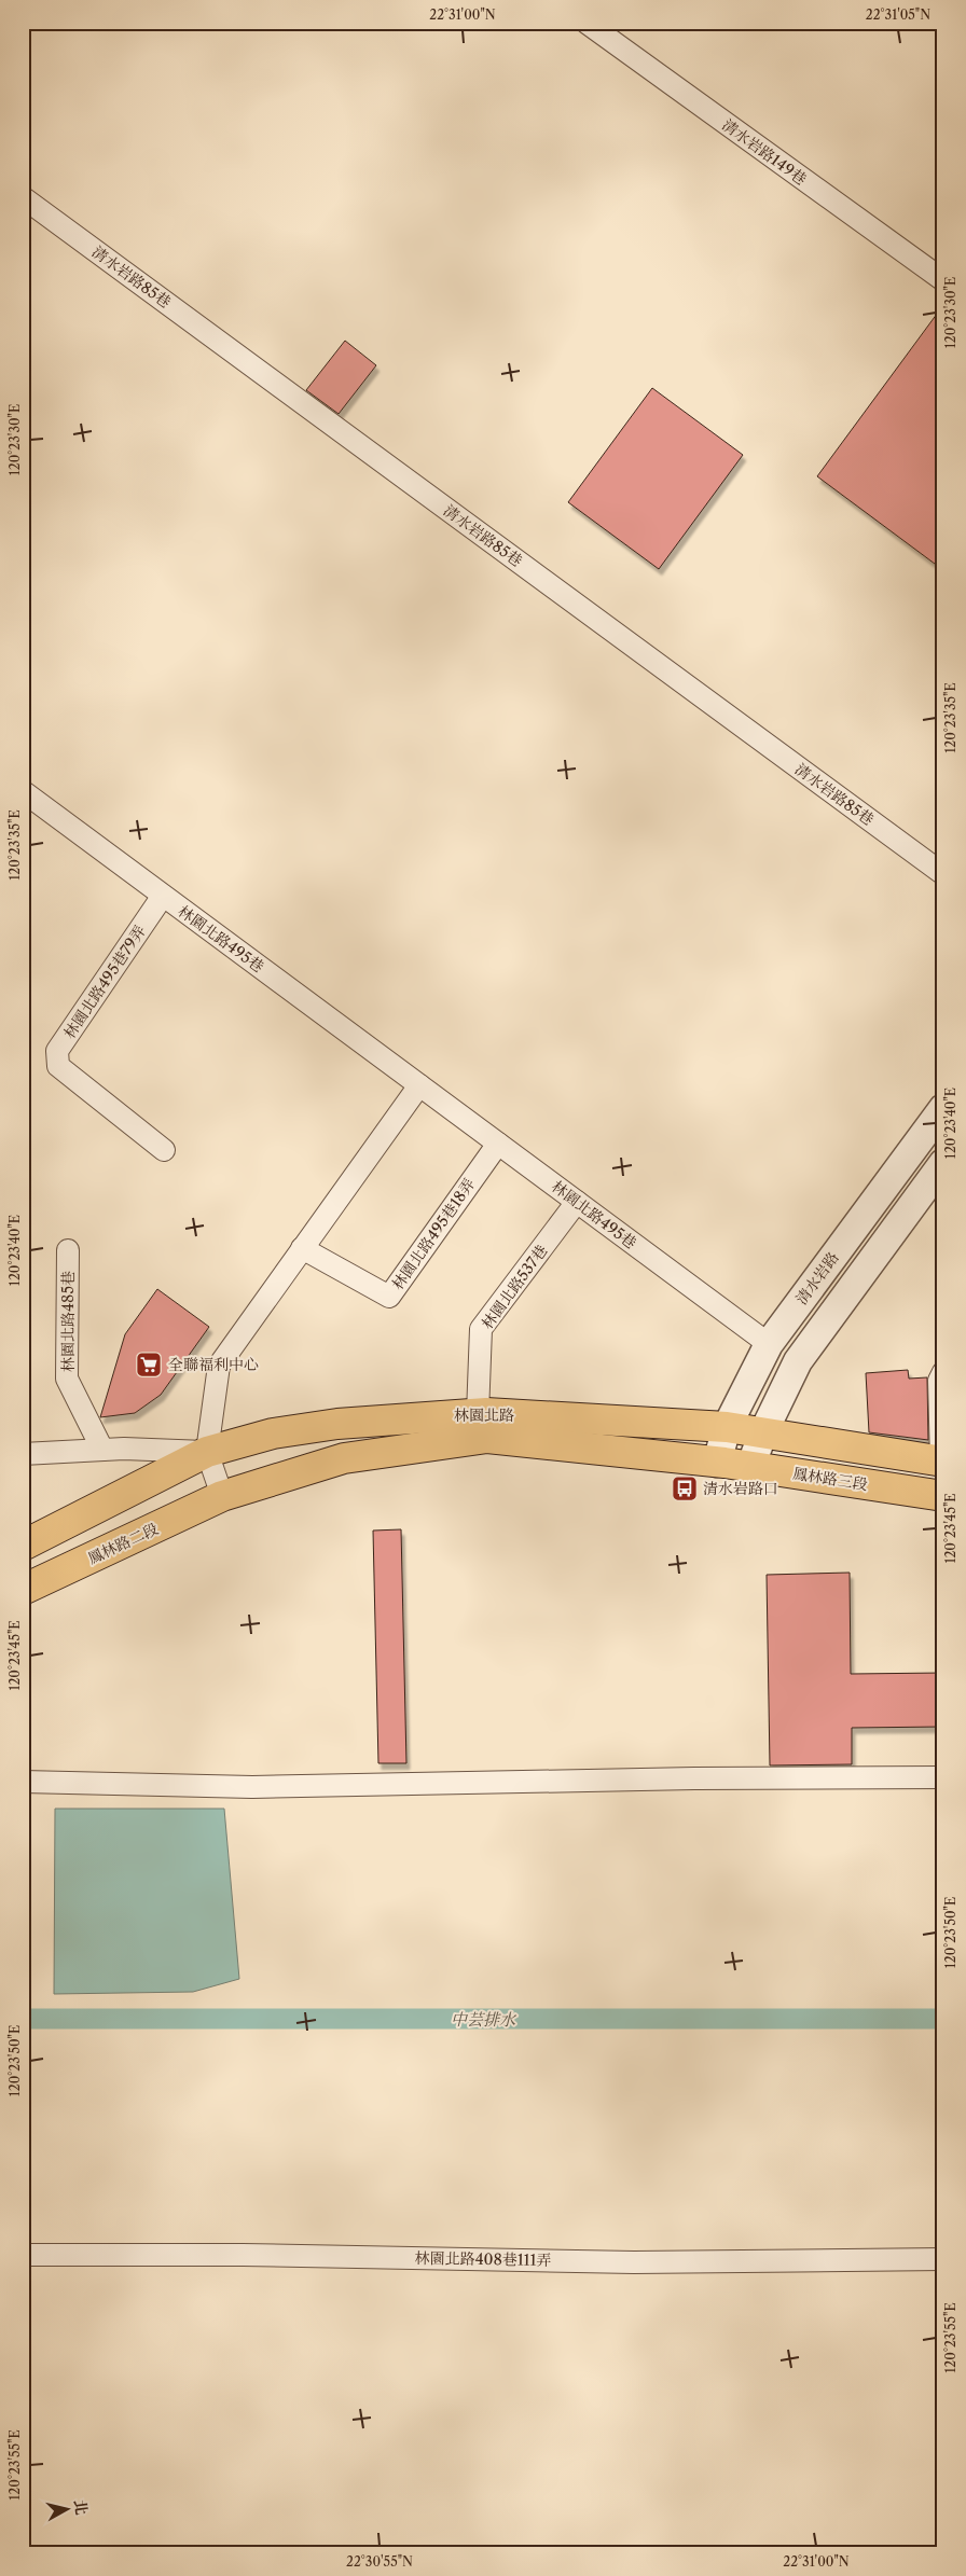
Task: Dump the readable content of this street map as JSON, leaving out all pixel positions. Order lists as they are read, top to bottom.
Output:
{
  "streets": {
    "main road": ["林園北路", "鳳林路三段", "鳳林路二段"],
    "street": [
      "清水岩路149巷",
      "清水岩路85巷",
      "林園北路495巷",
      "林園北路495巷79弄",
      "林園北路495巷18弄",
      "清水岩路",
      "林園北路537巷",
      "林園北路485巷",
      "林園北路408巷111弄"
    ]
  },
  "crossings": [
    ["林園北路495巷", "林園北路495巷79弄"],
    ["林園北路495巷", "林園北路495巷18弄"],
    ["林園北路495巷", "清水岩路"],
    ["林園北路495巷", "林園北路537巷"],
    ["清水岩路", "林園北路"],
    ["清水岩路", "鳳林路三段"],
    ["林園北路537巷", "林園北路"],
    ["林園北路485巷", "林園北路"],
    ["林園北路", "鳳林路三段"],
    ["林園北路", "鳳林路二段"]
  ],
  "water": ["中芸排水"],
  "places": {
    "supermarket": ["全聯福利中心"],
    "bus stop": ["清水岩路口"]
  },
  "north": "right",
  "coordinates": [
    "22°31'00\"N",
    "22°31'05\"N",
    "120°23'30\"E",
    "120°23'35\"E",
    "120°23'40\"E",
    "120°23'45\"E",
    "120°23'50\"E",
    "120°23'55\"E",
    "22°30'55\"N"
  ]
}
